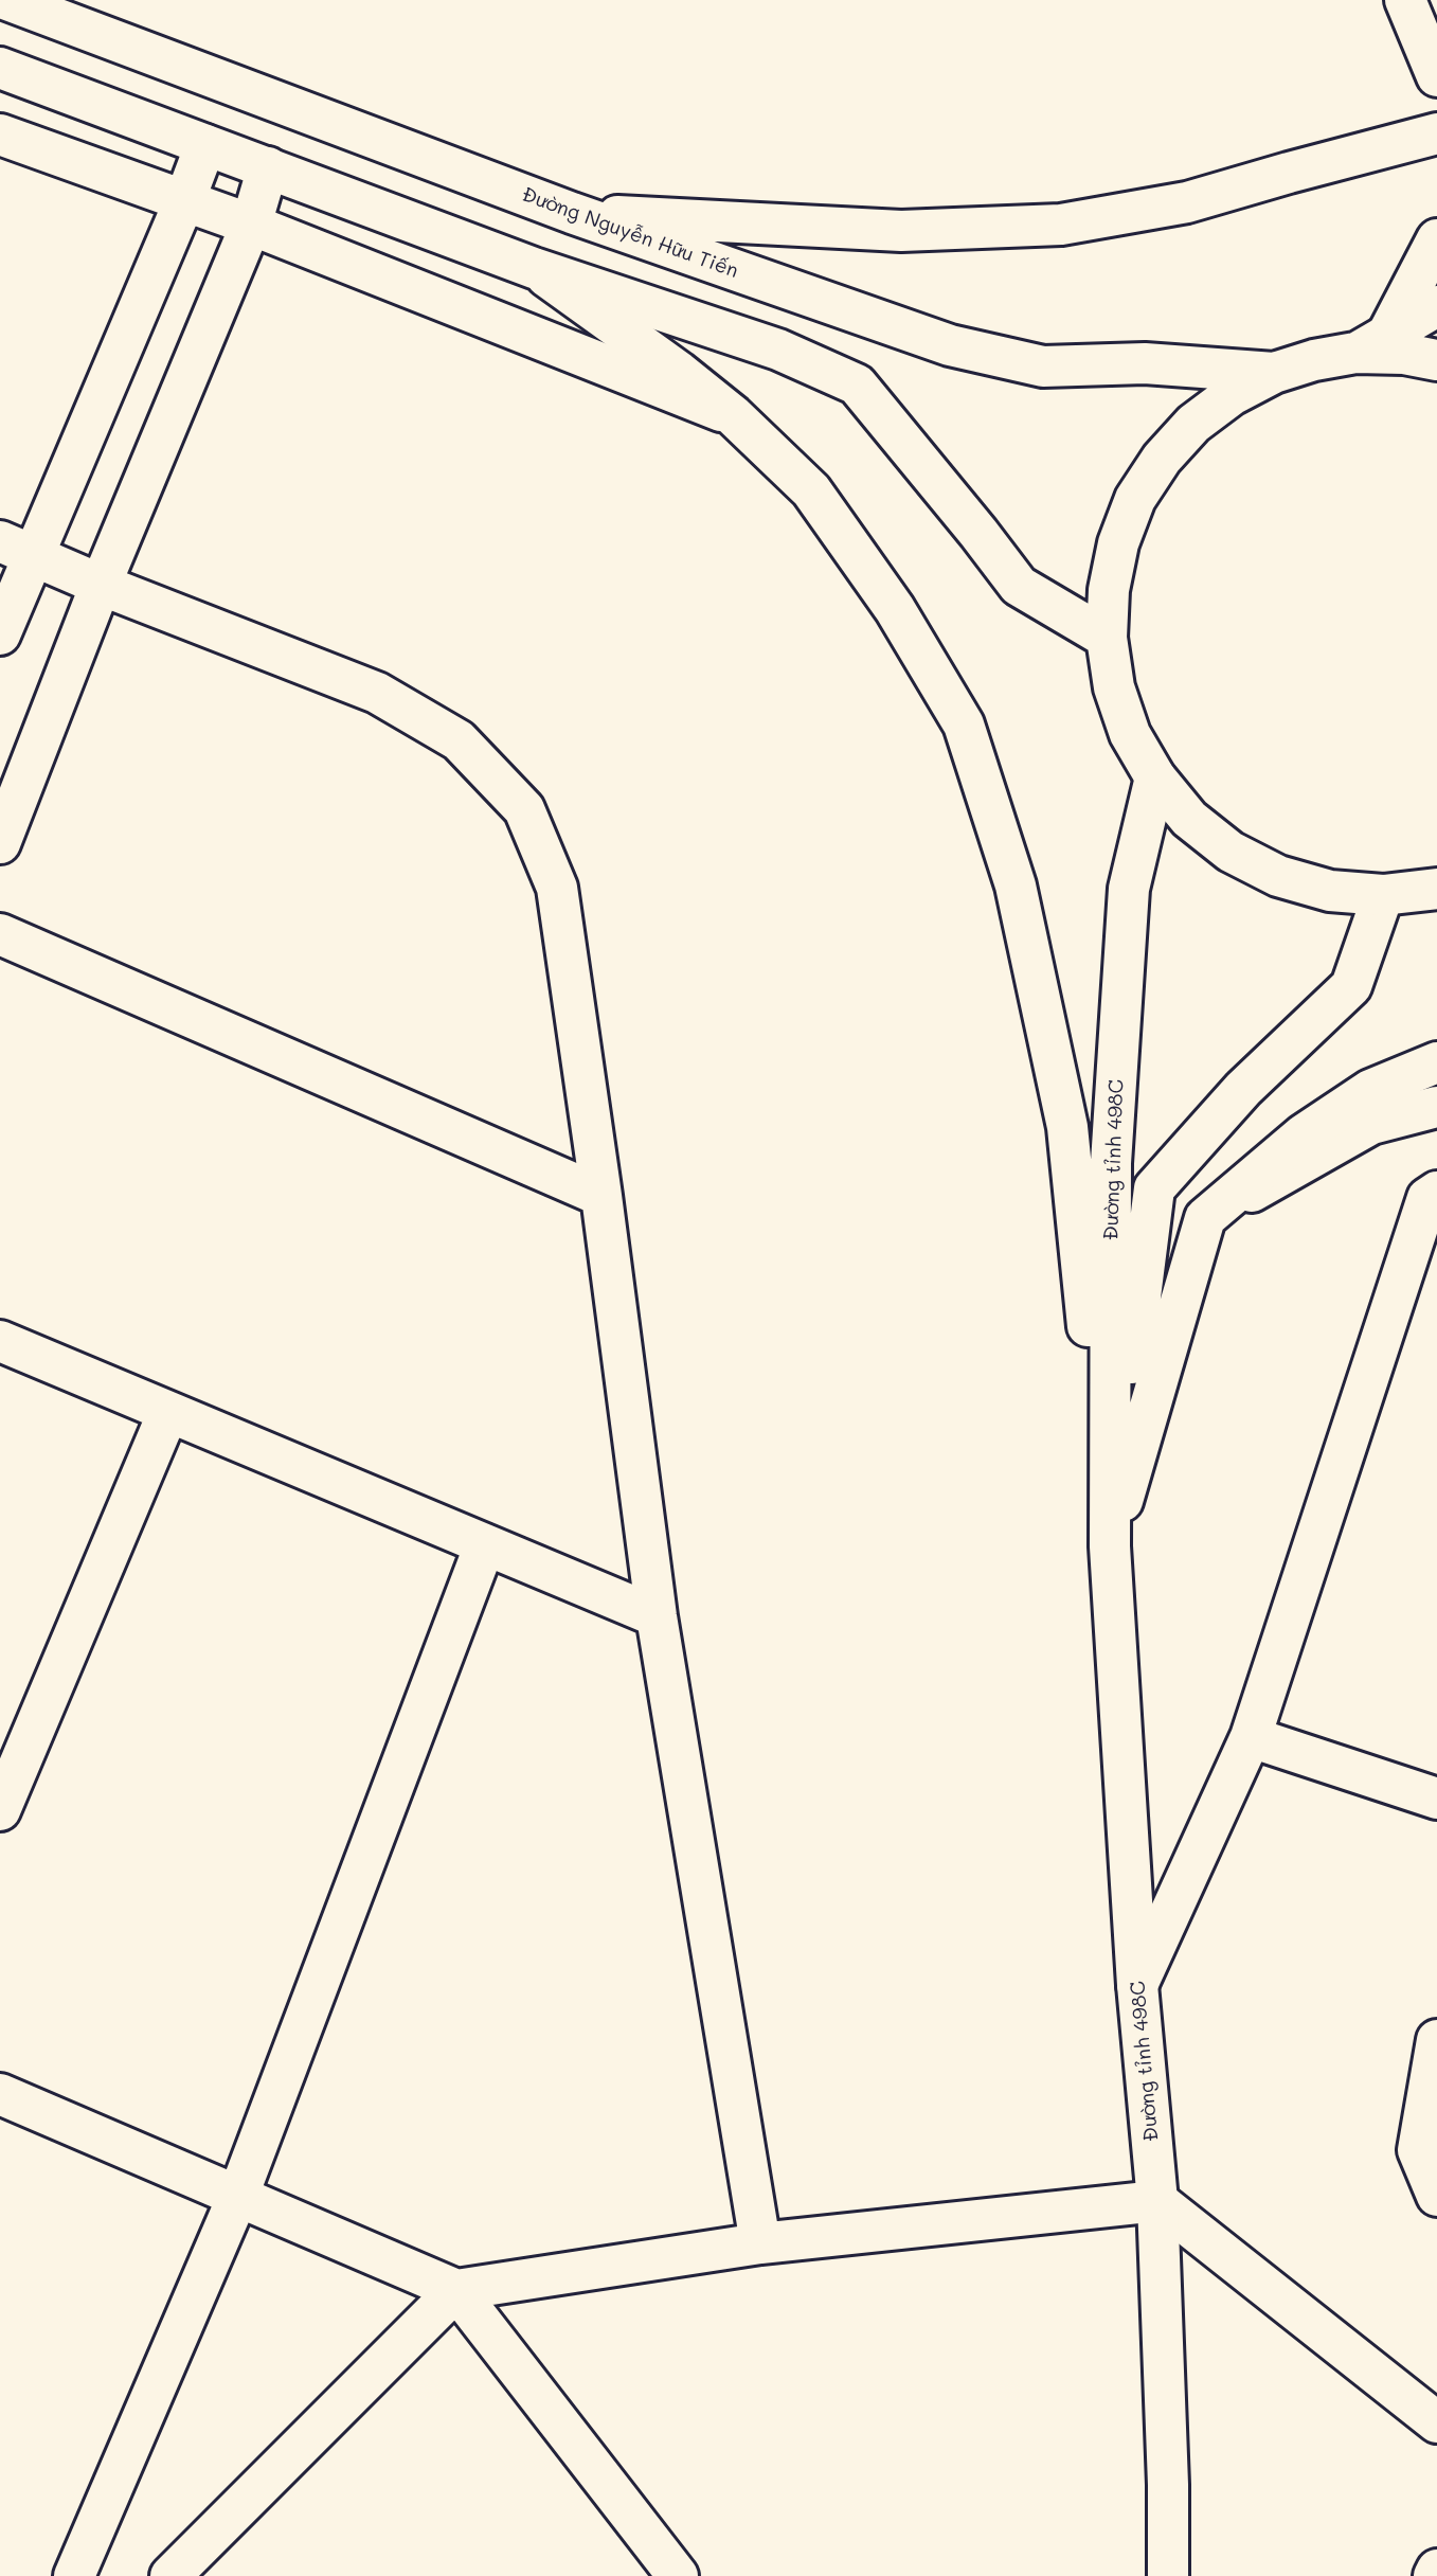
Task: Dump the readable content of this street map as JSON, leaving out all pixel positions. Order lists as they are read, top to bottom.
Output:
{
  "streets": {
    "main road": ["Đường Nguyễn Hữu Tiến", "Đường tỉnh 498C"]
  }
}
